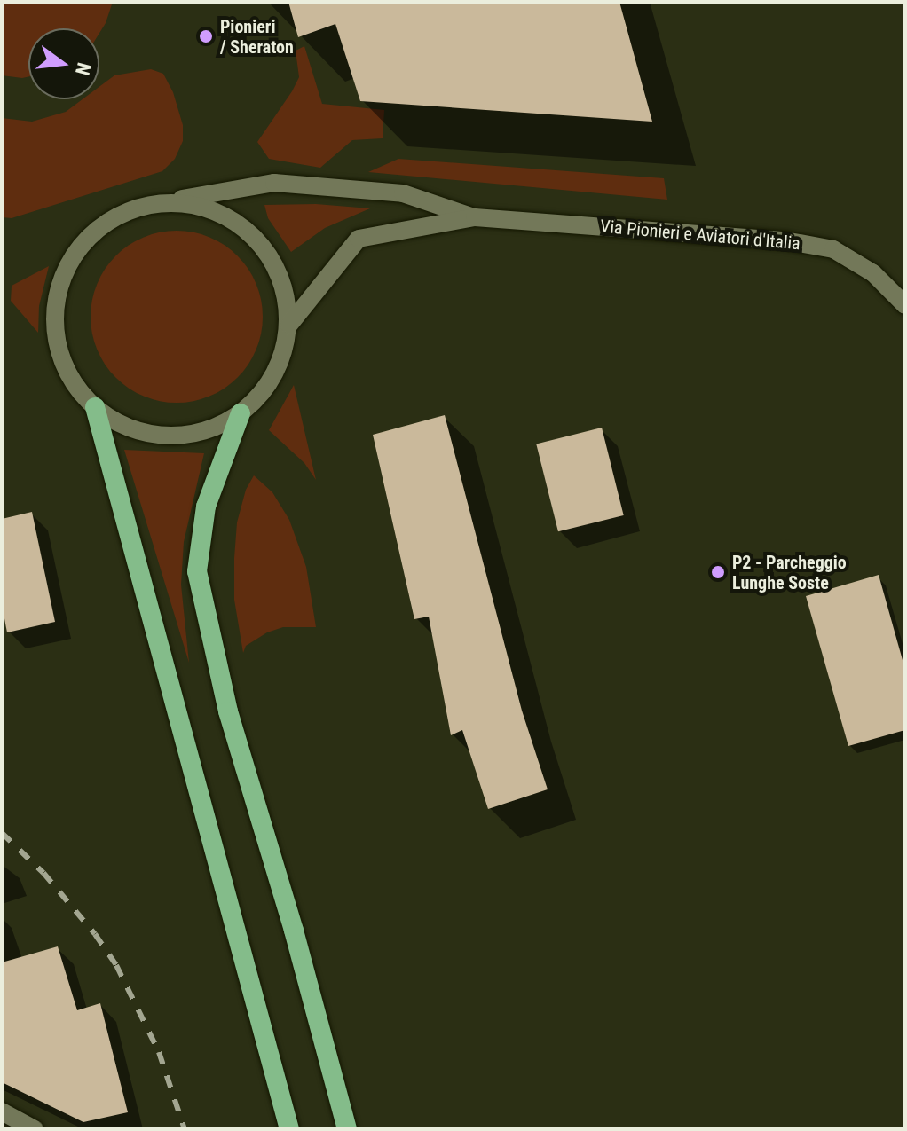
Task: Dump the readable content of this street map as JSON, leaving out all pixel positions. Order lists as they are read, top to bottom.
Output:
{
  "streets": {
    "street": ["Via Pionieri e Aviatori d'Italia"]
  },
  "places": ["Pionieri / Sheraton", "P2 - Parcheggio Lunghe Soste"],
  "north": "right"
}
